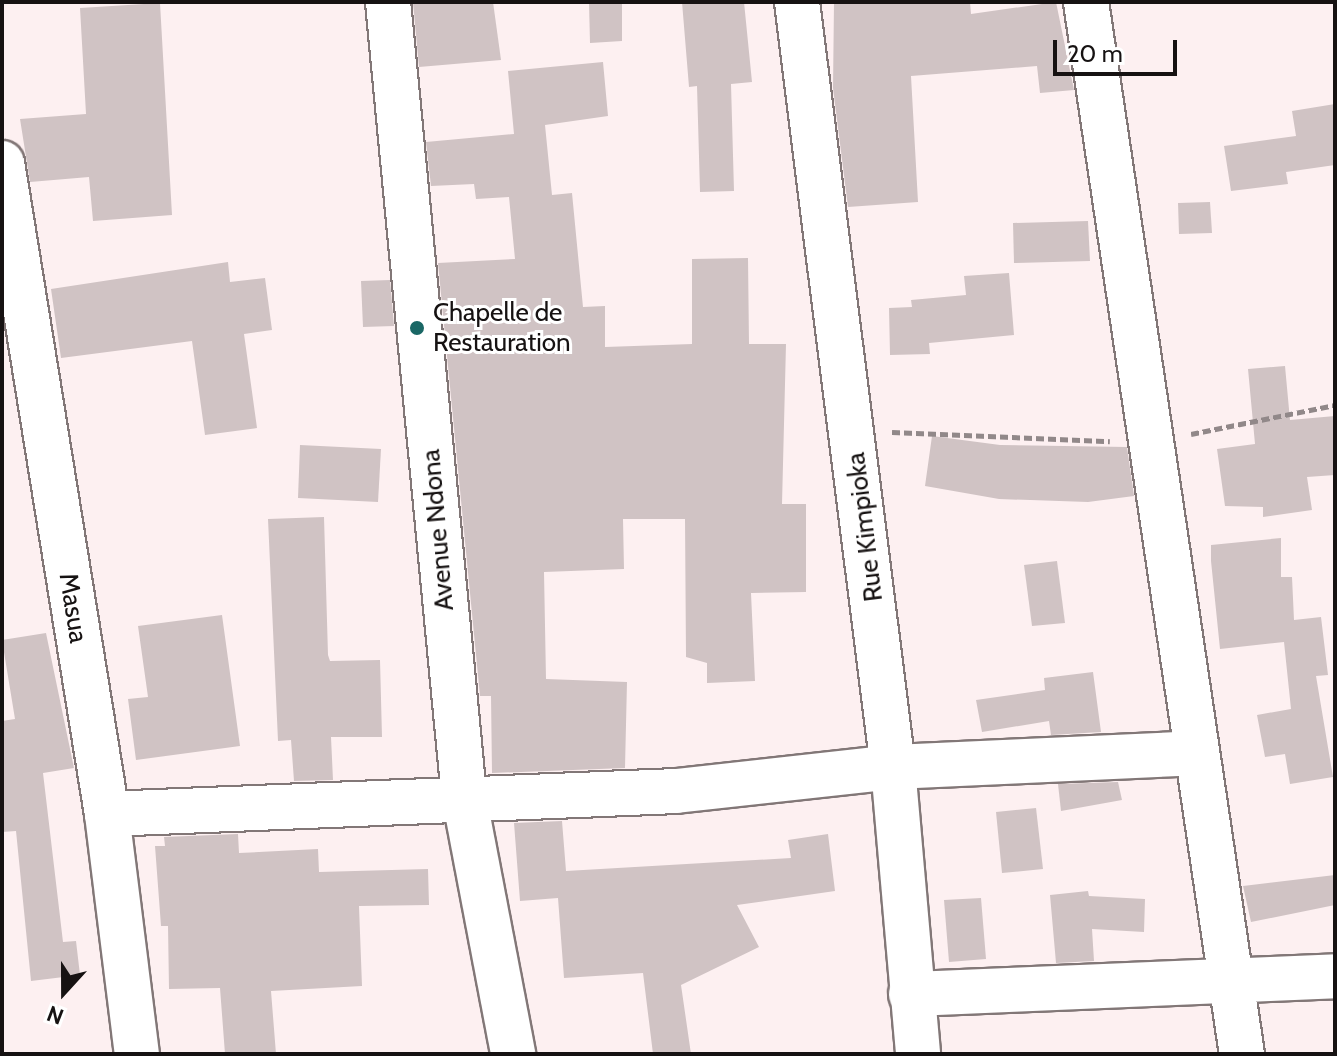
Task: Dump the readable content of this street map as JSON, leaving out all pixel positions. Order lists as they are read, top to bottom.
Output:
{
  "streets": {
    "street": ["Rue Kimpioka", "Avenue Ndona", "Masua"]
  },
  "places": ["Chapelle de Restauration"],
  "scale_bar": "20 m",
  "north": "bottom"
}
